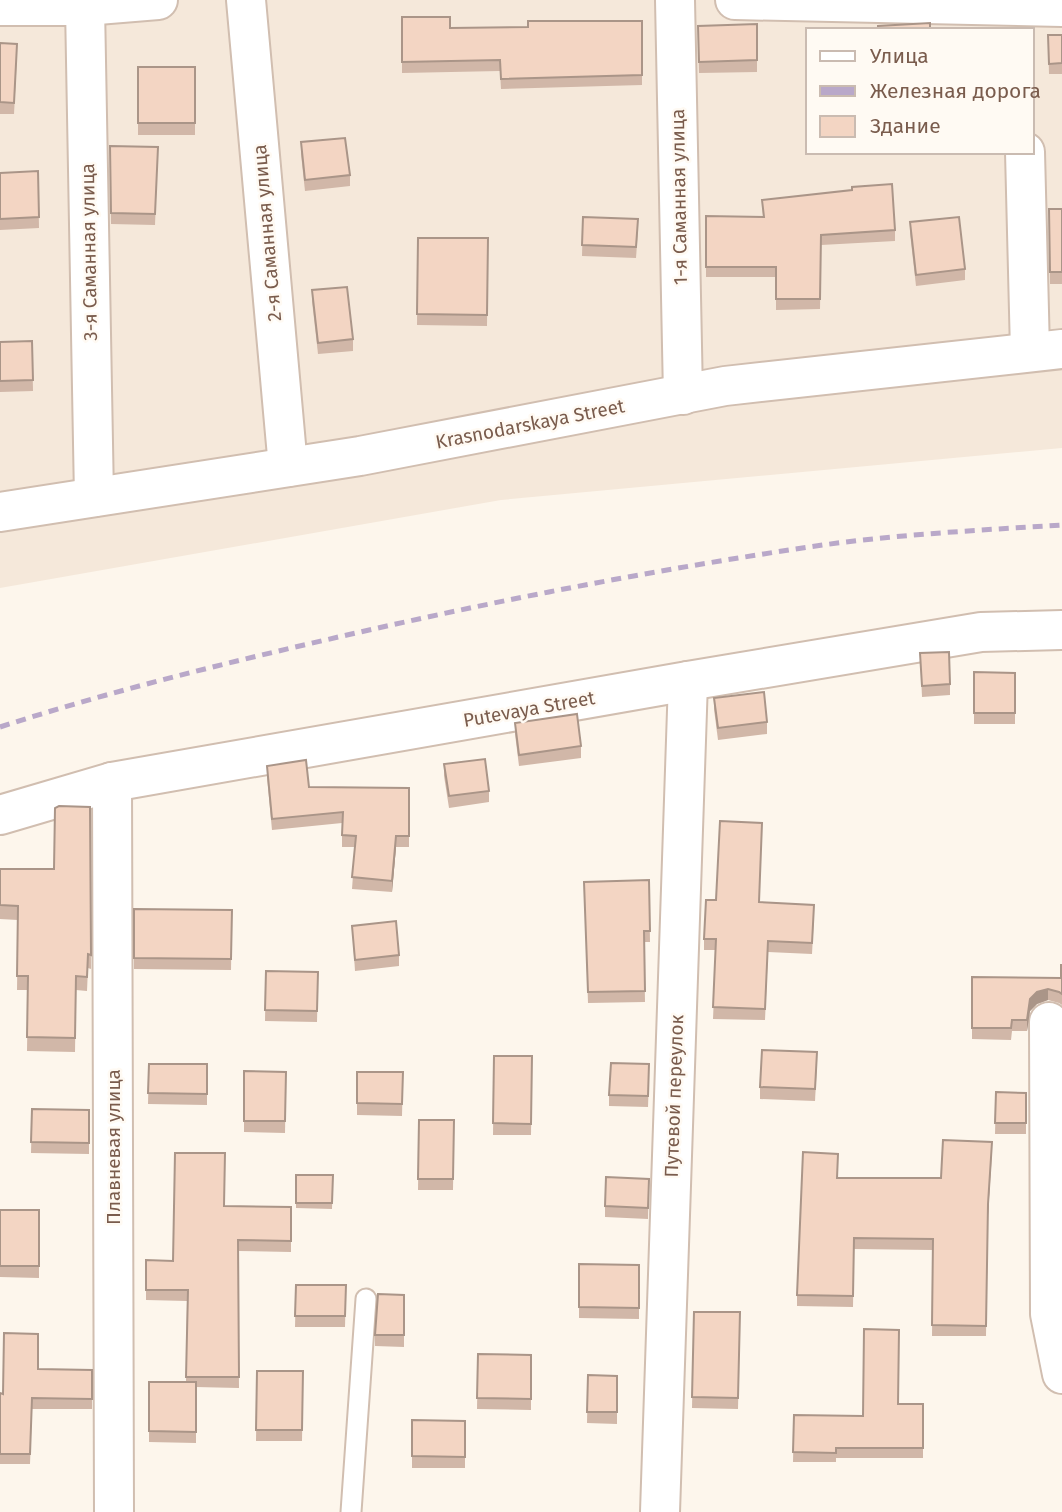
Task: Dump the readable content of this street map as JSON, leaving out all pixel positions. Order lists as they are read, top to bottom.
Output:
{
  "streets": {
    "street": [
      "1-я Саманная улица",
      "2-я Саманная улица",
      "3-я Саманная улица",
      "Krasnodarskaya Street",
      "Putevaya Street",
      "Путевой переулок",
      "Плавневая улица"
    ]
  },
  "crossings": [
    ["1-я Саманная улица", "Krasnodarskaya Street"],
    ["2-я Саманная улица", "Krasnodarskaya Street"],
    ["3-я Саманная улица", "Krasnodarskaya Street"],
    ["Putevaya Street", "Путевой переулок"],
    ["Putevaya Street", "Плавневая улица"]
  ],
  "legend": ["Улица", "Железная дорога", "Здание"]
}
